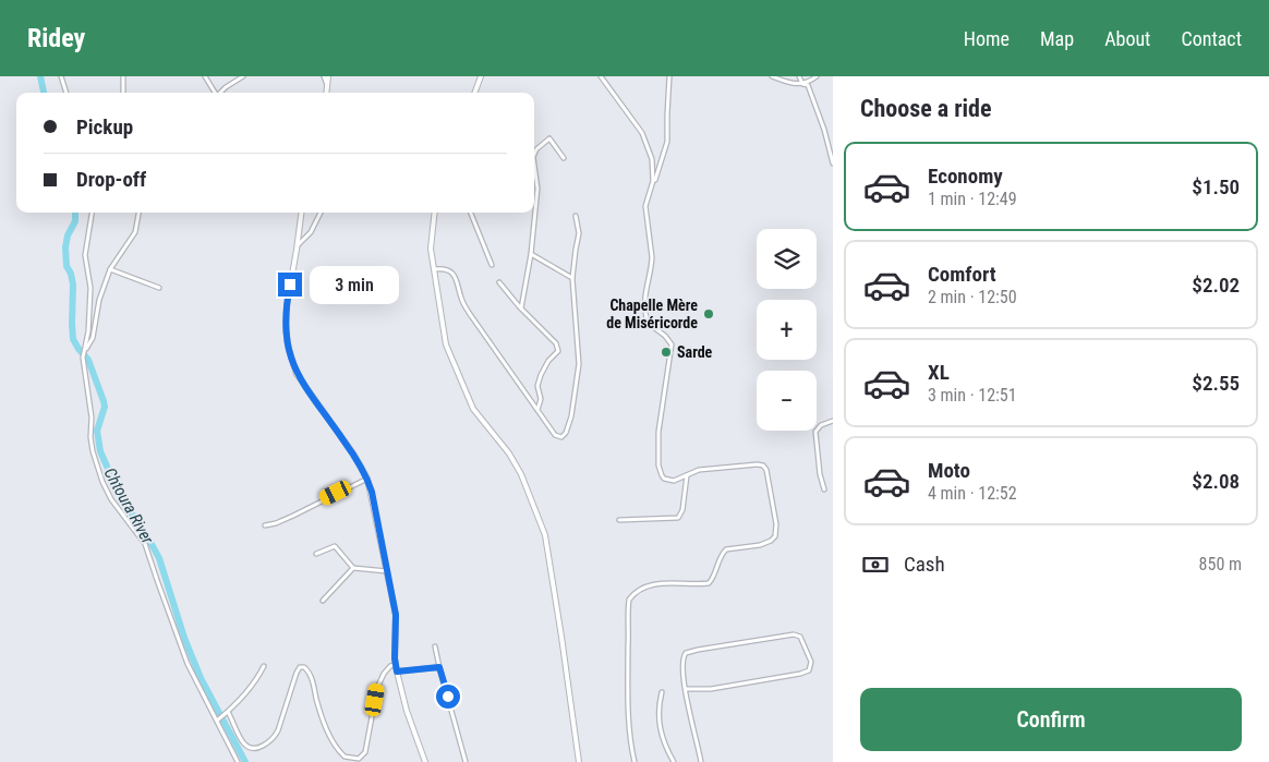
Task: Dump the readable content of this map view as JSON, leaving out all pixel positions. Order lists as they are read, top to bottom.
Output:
{
  "water": ["Chtoura River"],
  "places": ["Chapelle Mère de Miséricorde", "Sarde"],
  "page": {
    "header": "Ridey",
    "nav": [
      "Home",
      "Map",
      "About",
      "Contact"
    ],
    "heading": "Choose a ride",
    "banner": ["Pickup", "Drop-off"],
    "list": [
      {
        "name": "Economy",
        "note": "1 min · 12:49",
        "value": "$1.50"
      },
      {
        "name": "Comfort",
        "note": "2 min · 12:50",
        "value": "$2.02"
      },
      {
        "name": "XL",
        "note": "3 min · 12:51",
        "value": "$2.55"
      },
      {
        "name": "Moto",
        "note": "4 min · 12:52",
        "value": "$2.08"
      }
    ],
    "map_buttons": ["+", "−"],
    "bubble": "3 min",
    "pay": ["Cash", "850 m"],
    "buttons": "Confirm"
  }
}
